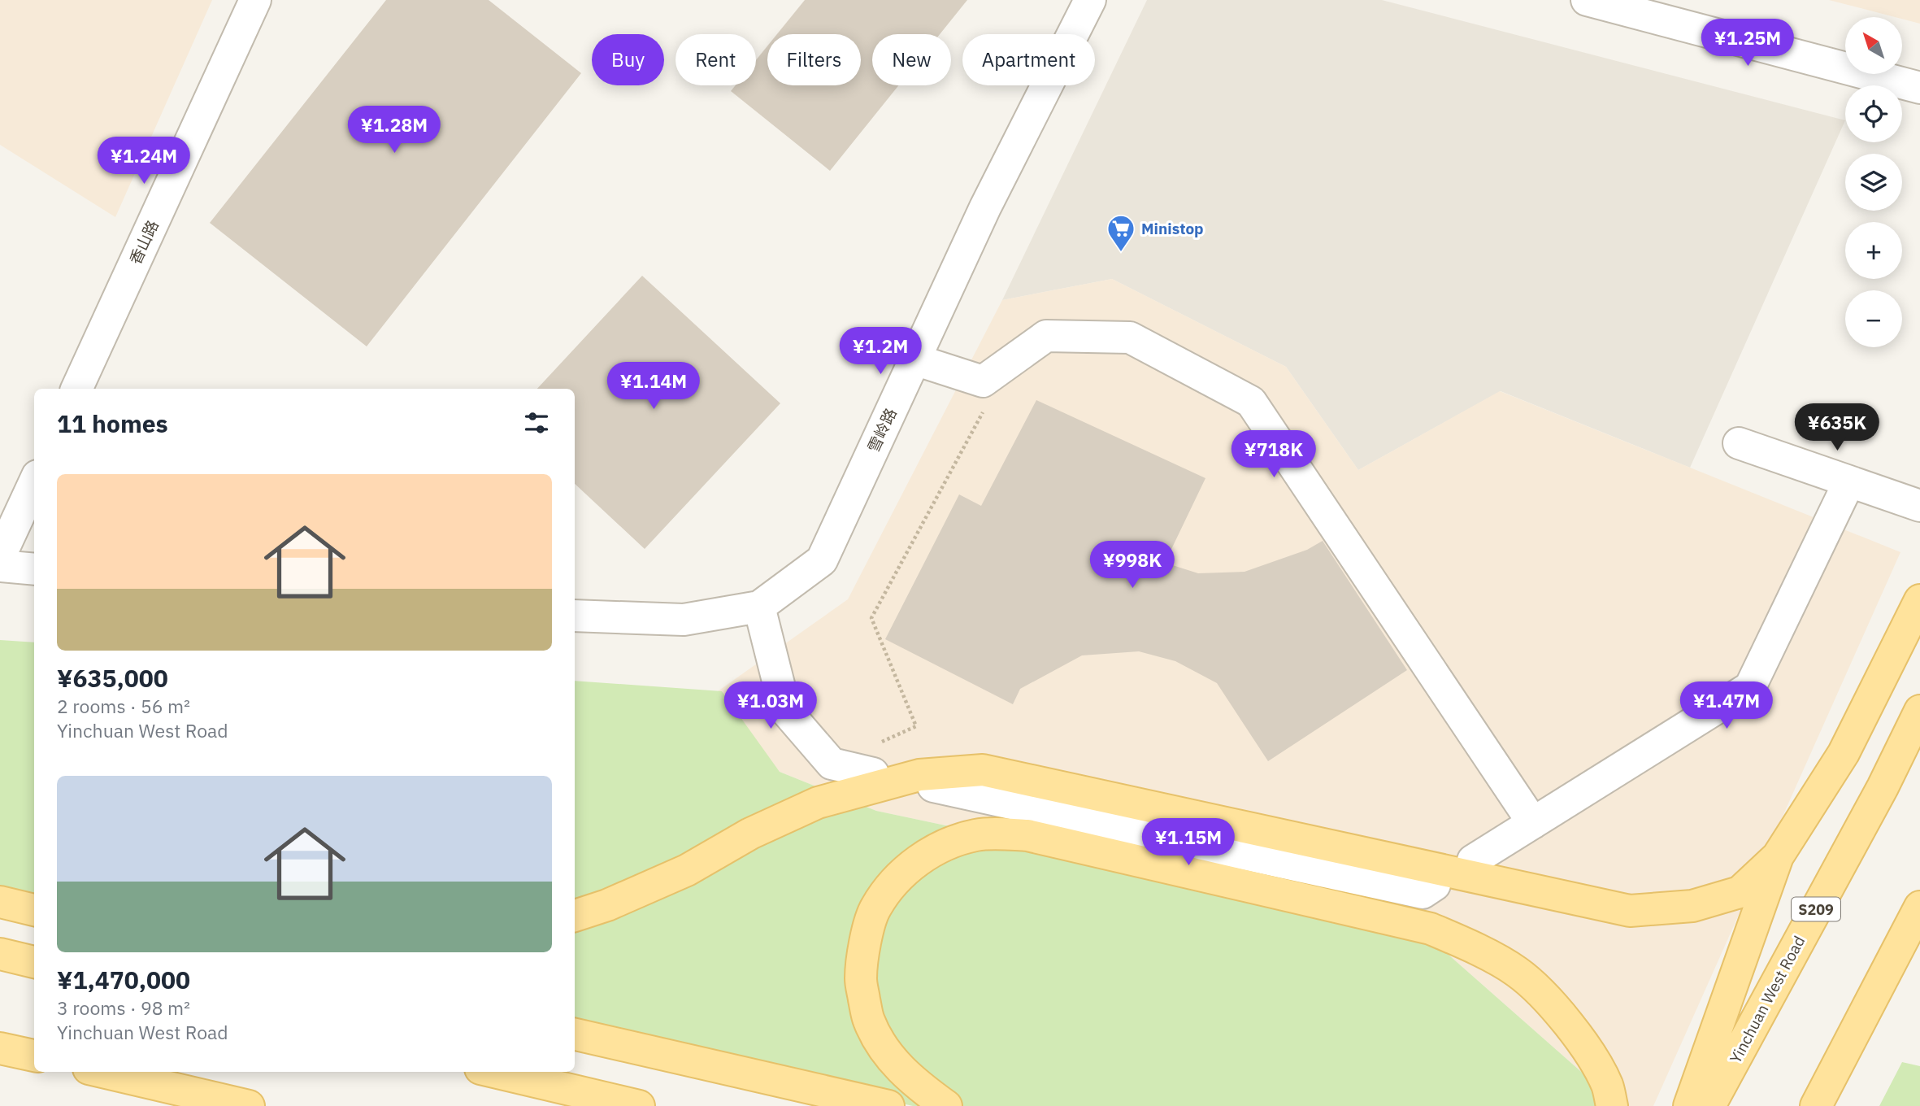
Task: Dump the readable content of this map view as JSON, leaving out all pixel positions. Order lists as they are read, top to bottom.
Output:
{
  "streets": {
    "main road": ["S209", "Yinchuan West Road"],
    "street": ["香山路", "雪岭路"]
  },
  "places": {
    "supermarket": ["Ministop"]
  },
  "north": "top left",
  "page": {
    "map_buttons": ["+", "−"],
    "price": [
      "¥1.25M",
      "¥1.28M",
      "¥1.24M",
      "¥1.2M",
      "¥1.14M",
      "¥635K",
      "¥718K",
      "¥998K",
      "¥1.03M",
      "¥1.47M",
      "¥1.15M"
    ],
    "chip": [
      "Buy",
      "Rent",
      "Filters",
      "New",
      "Apartment"
    ],
    "heading": "11 homes",
    "list": [
      {
        "name": "¥635,000",
        "note": "2 rooms · 56 m² · Yinchuan West Road"
      },
      {
        "name": "¥1,470,000",
        "note": "3 rooms · 98 m² · Yinchuan West Road"
      }
    ]
  }
}
